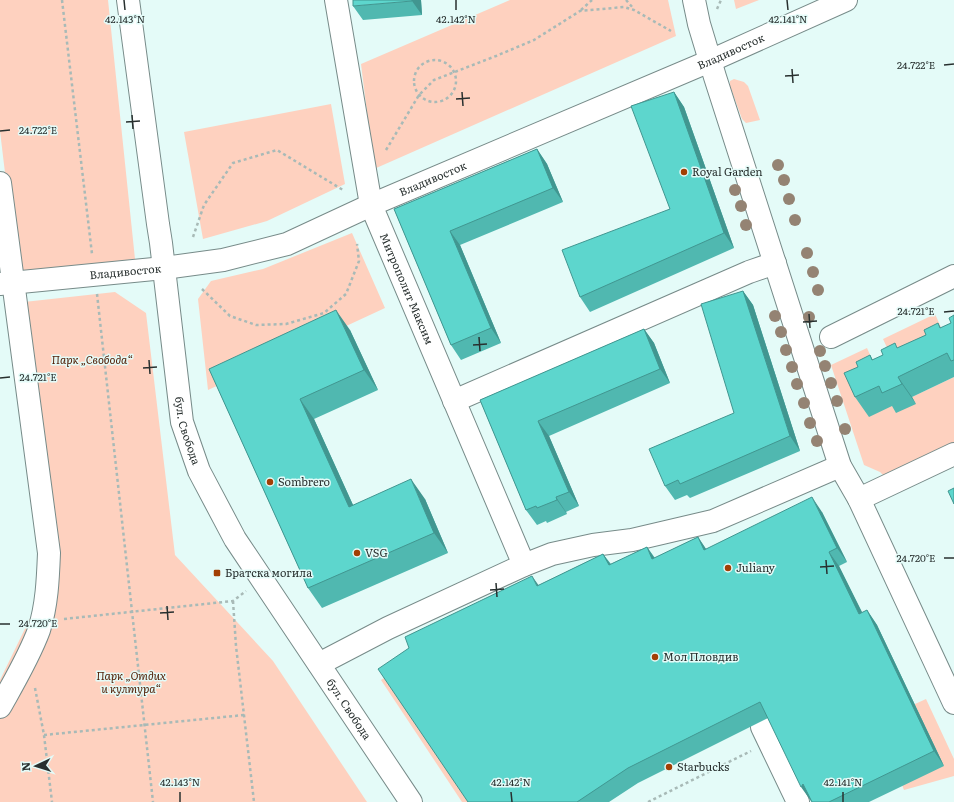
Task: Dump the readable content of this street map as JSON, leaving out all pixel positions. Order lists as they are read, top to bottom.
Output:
{
  "streets": {
    "street": ["Владивосток", "Митрополит Максим", "бул. Свобода"]
  },
  "crossings": [
    ["Владивосток", "Митрополит Максим"],
    ["Владивосток", "бул. Свобода"]
  ],
  "parks": ["Парк „Свобода“", "Парк „Отдих и култура“"],
  "places": {
    "other": [
      "Royal Garden",
      "Sombrero",
      "VSG",
      "Juliany",
      "Мол Пловдив",
      "Starbucks"
    ],
    "transit": ["Братска могила"]
  },
  "north": "left",
  "coordinates": [
    "42.143°N",
    "42.142°N",
    "42.141°N",
    "24.722°E",
    "24.721°E",
    "24.720°E"
  ]
}
